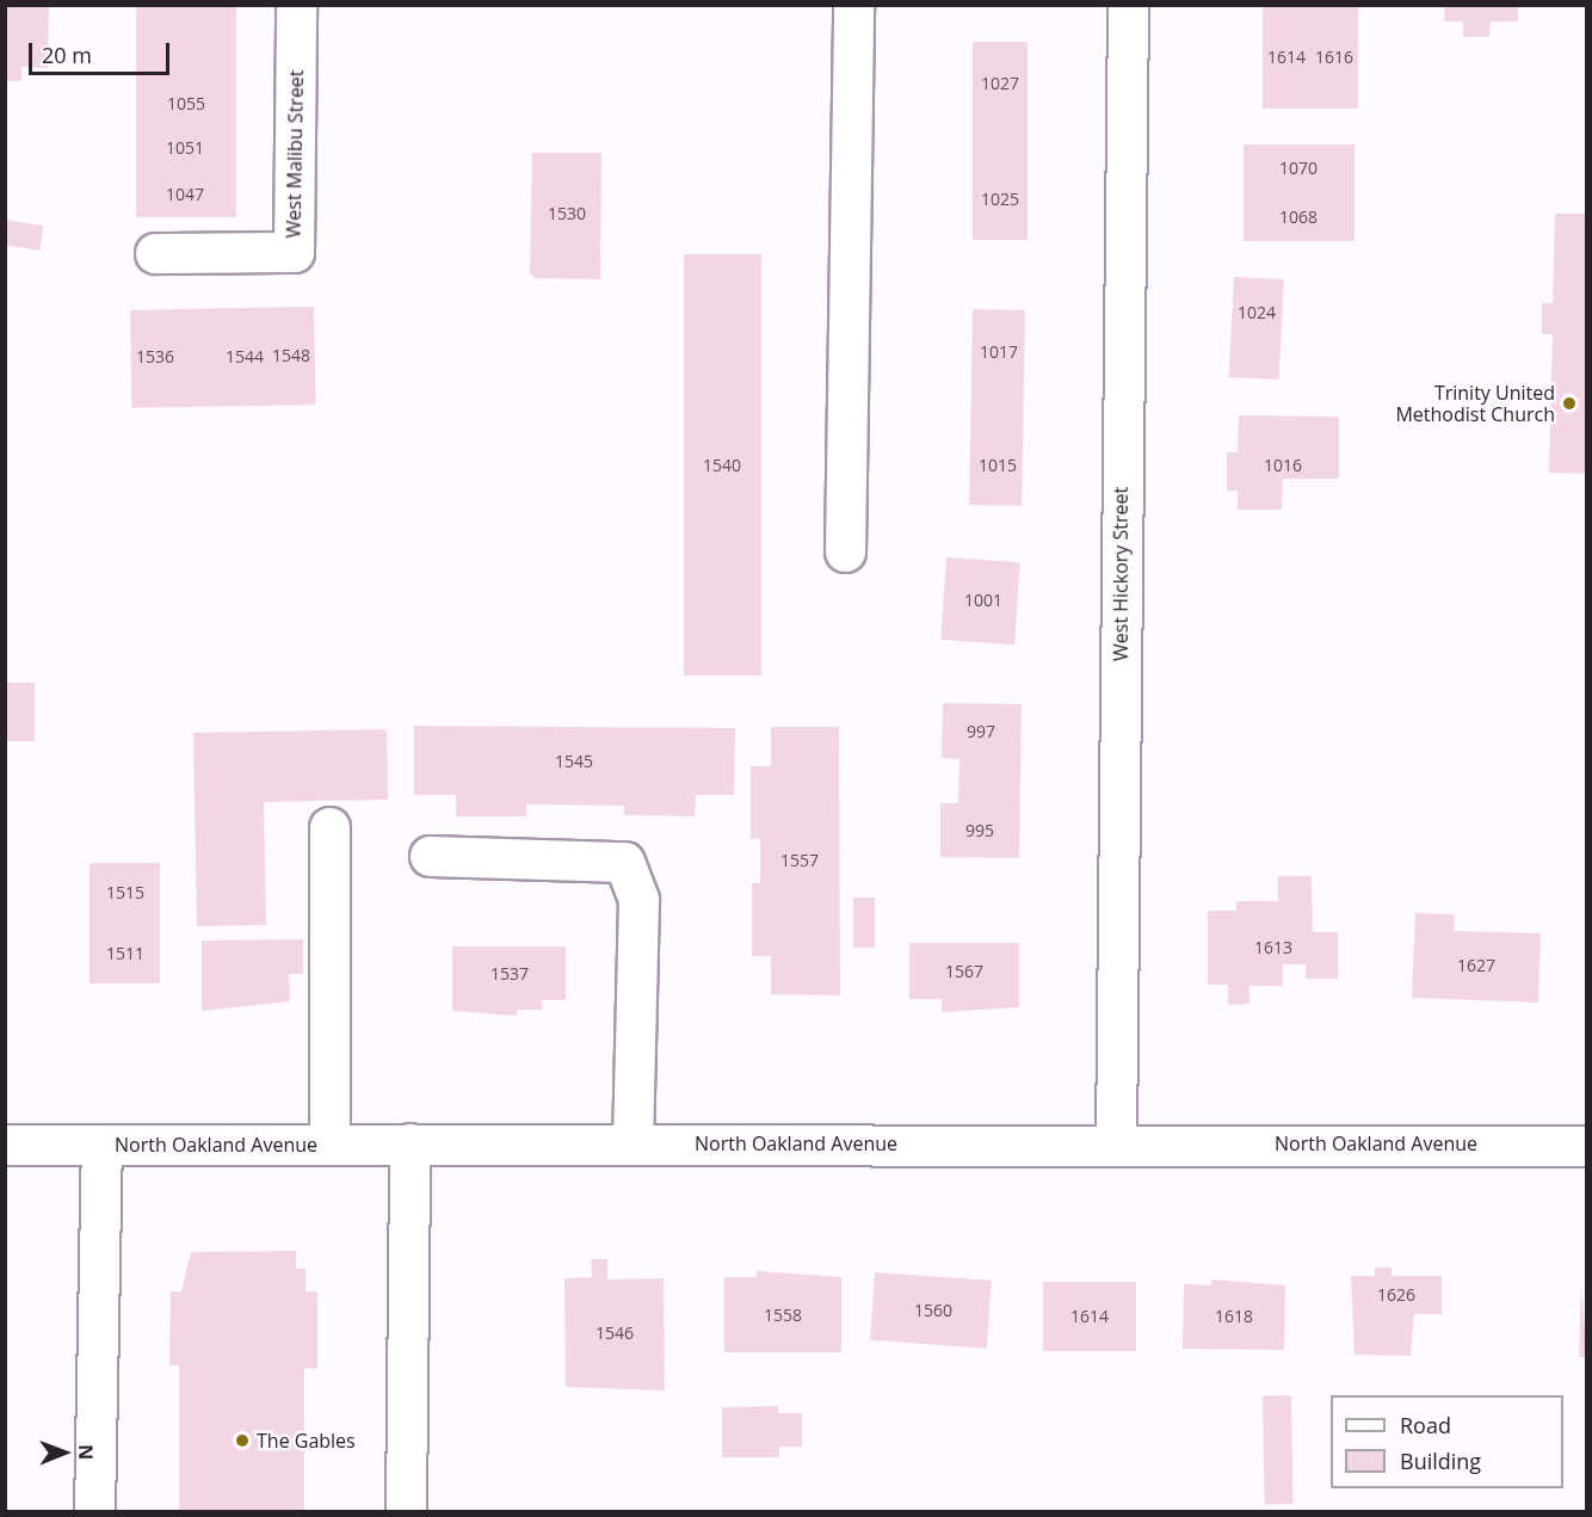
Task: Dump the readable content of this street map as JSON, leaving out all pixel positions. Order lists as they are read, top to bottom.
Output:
{
  "streets": {
    "street": ["West Malibu Street", "West Hickory Street", "North Oakland Avenue"]
  },
  "crossings": [
    ["West Hickory Street", "North Oakland Avenue"]
  ],
  "places": ["Trinity United Methodist Church", "The Gables"],
  "house_numbers": [
    "1614",
    "1616",
    "1027",
    "1055",
    "1051",
    "1070",
    "1047",
    "1025",
    "1530",
    "1068",
    "1024",
    "1017",
    "1548",
    "1536",
    "1544",
    "1540",
    "1015",
    "1016",
    "1001",
    "997",
    "1545",
    "995",
    "1557",
    "1515",
    "1613",
    "1511",
    "1627",
    "1567",
    "1537",
    "1626",
    "1560",
    "1558",
    "1614",
    "1618",
    "1546"
  ],
  "legend": ["Road", "Building"],
  "scale_bar": "20 m",
  "north": "right"
}
